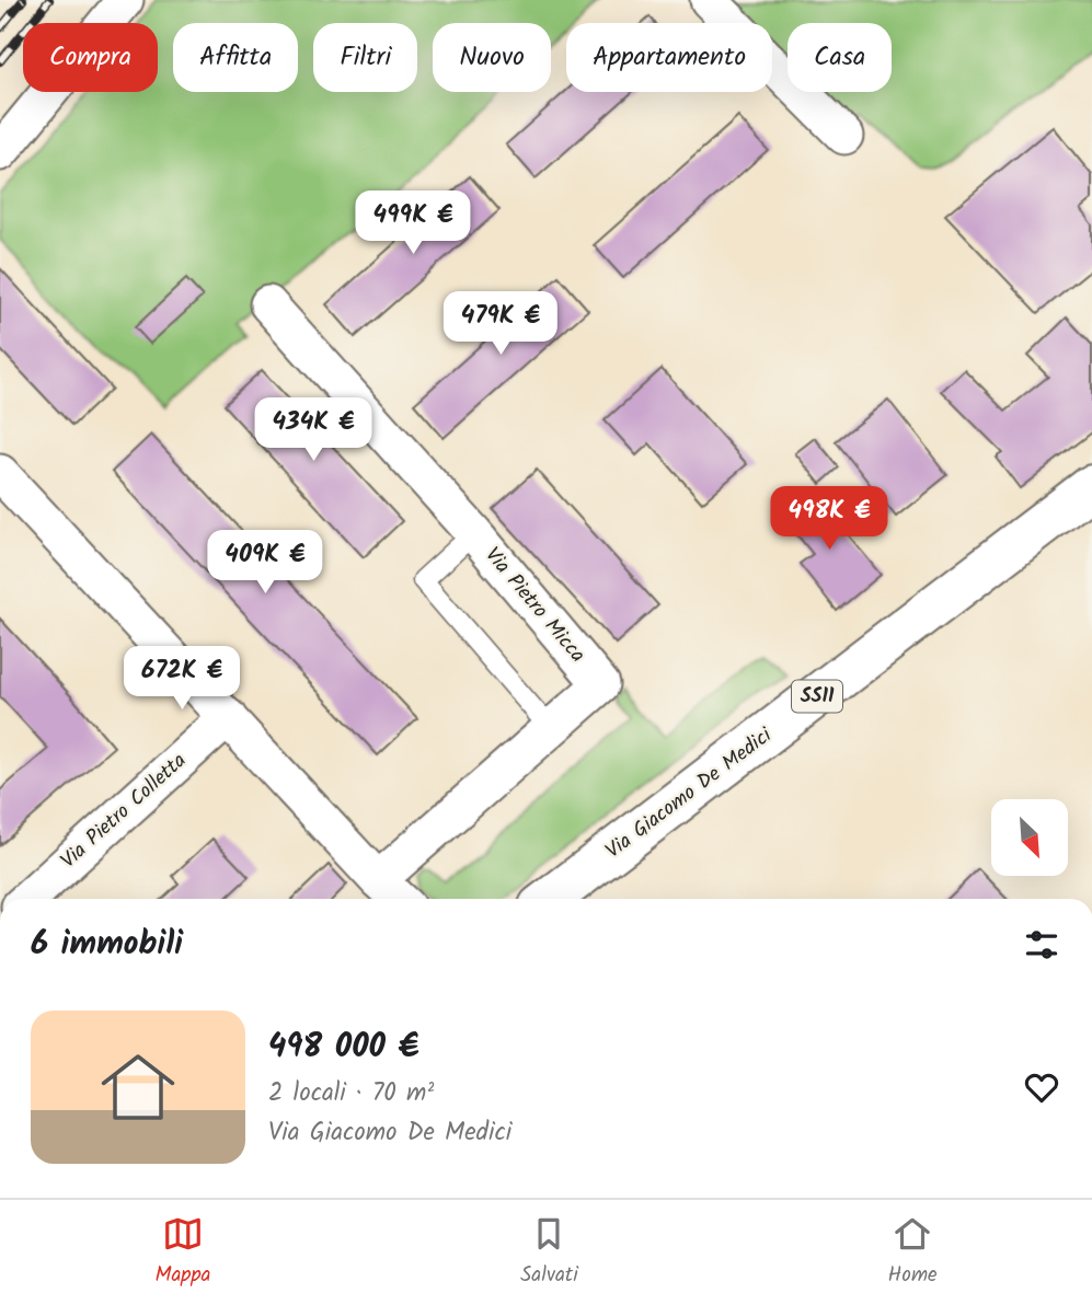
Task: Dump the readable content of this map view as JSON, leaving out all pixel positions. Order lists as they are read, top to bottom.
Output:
{
  "streets": {
    "main road": ["SS11", "Via Giacomo De Medici"],
    "street": ["Via Pietro Micca", "Via Pietro Colletta"]
  },
  "north": "bottom right",
  "page": {
    "chip": [
      "Compra",
      "Affitta",
      "Filtri",
      "Nuovo",
      "Appartamento",
      "Casa"
    ],
    "price": [
      "499K €",
      "479K €",
      "434K €",
      "498K €",
      "409K €",
      "672K €"
    ],
    "heading": "6 immobili",
    "list": [
      {
        "name": "498 000 €",
        "note": "2 locali · 70 m² · Via Giacomo De Medici"
      }
    ],
    "tabs": ["Mappa", "Salvati", "Home"]
  }
}
